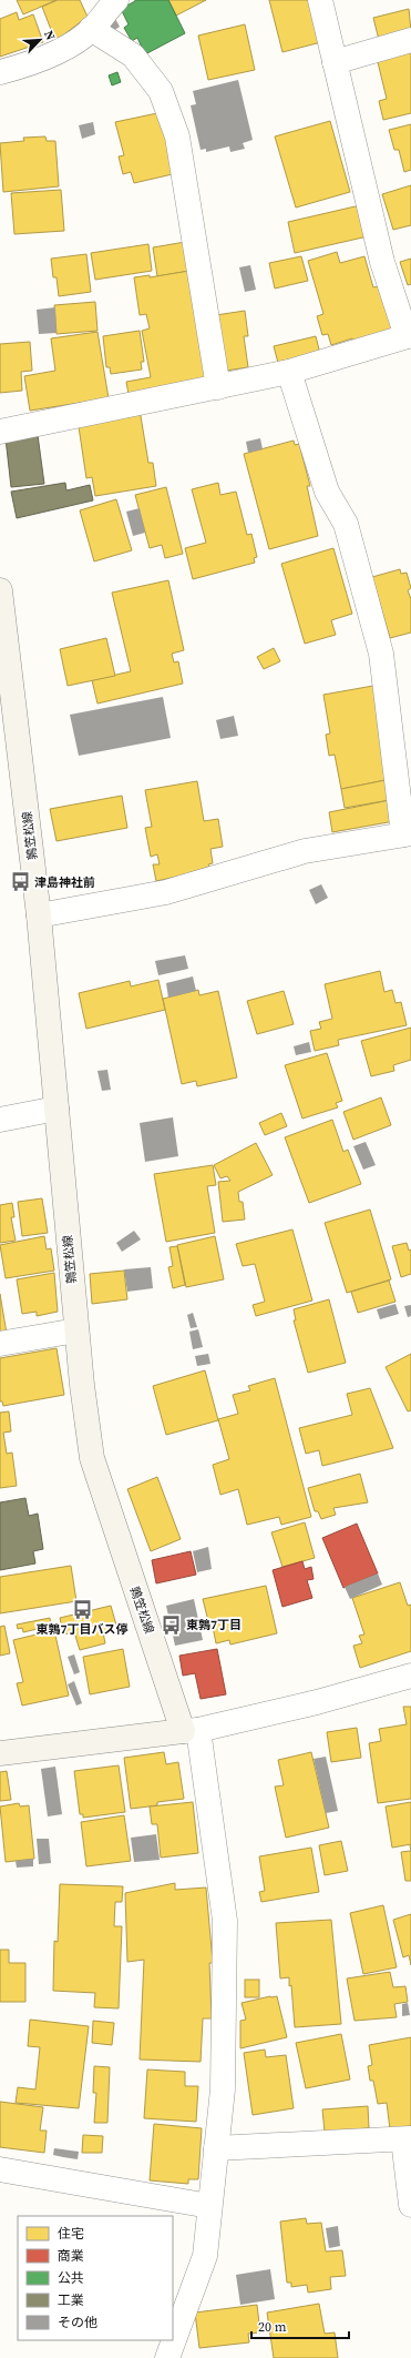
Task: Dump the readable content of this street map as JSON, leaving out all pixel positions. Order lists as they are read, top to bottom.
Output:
{
  "streets": {
    "main road": ["鶉笠松線"]
  },
  "places": {
    "bus stop": ["津島神社前", "東鶉7丁目バス停", "東鶉7丁目"]
  },
  "legend": [
    "住宅",
    "商業",
    "公共",
    "工業",
    "その他"
  ],
  "scale_bar": "20 m",
  "north": "top right"
}
